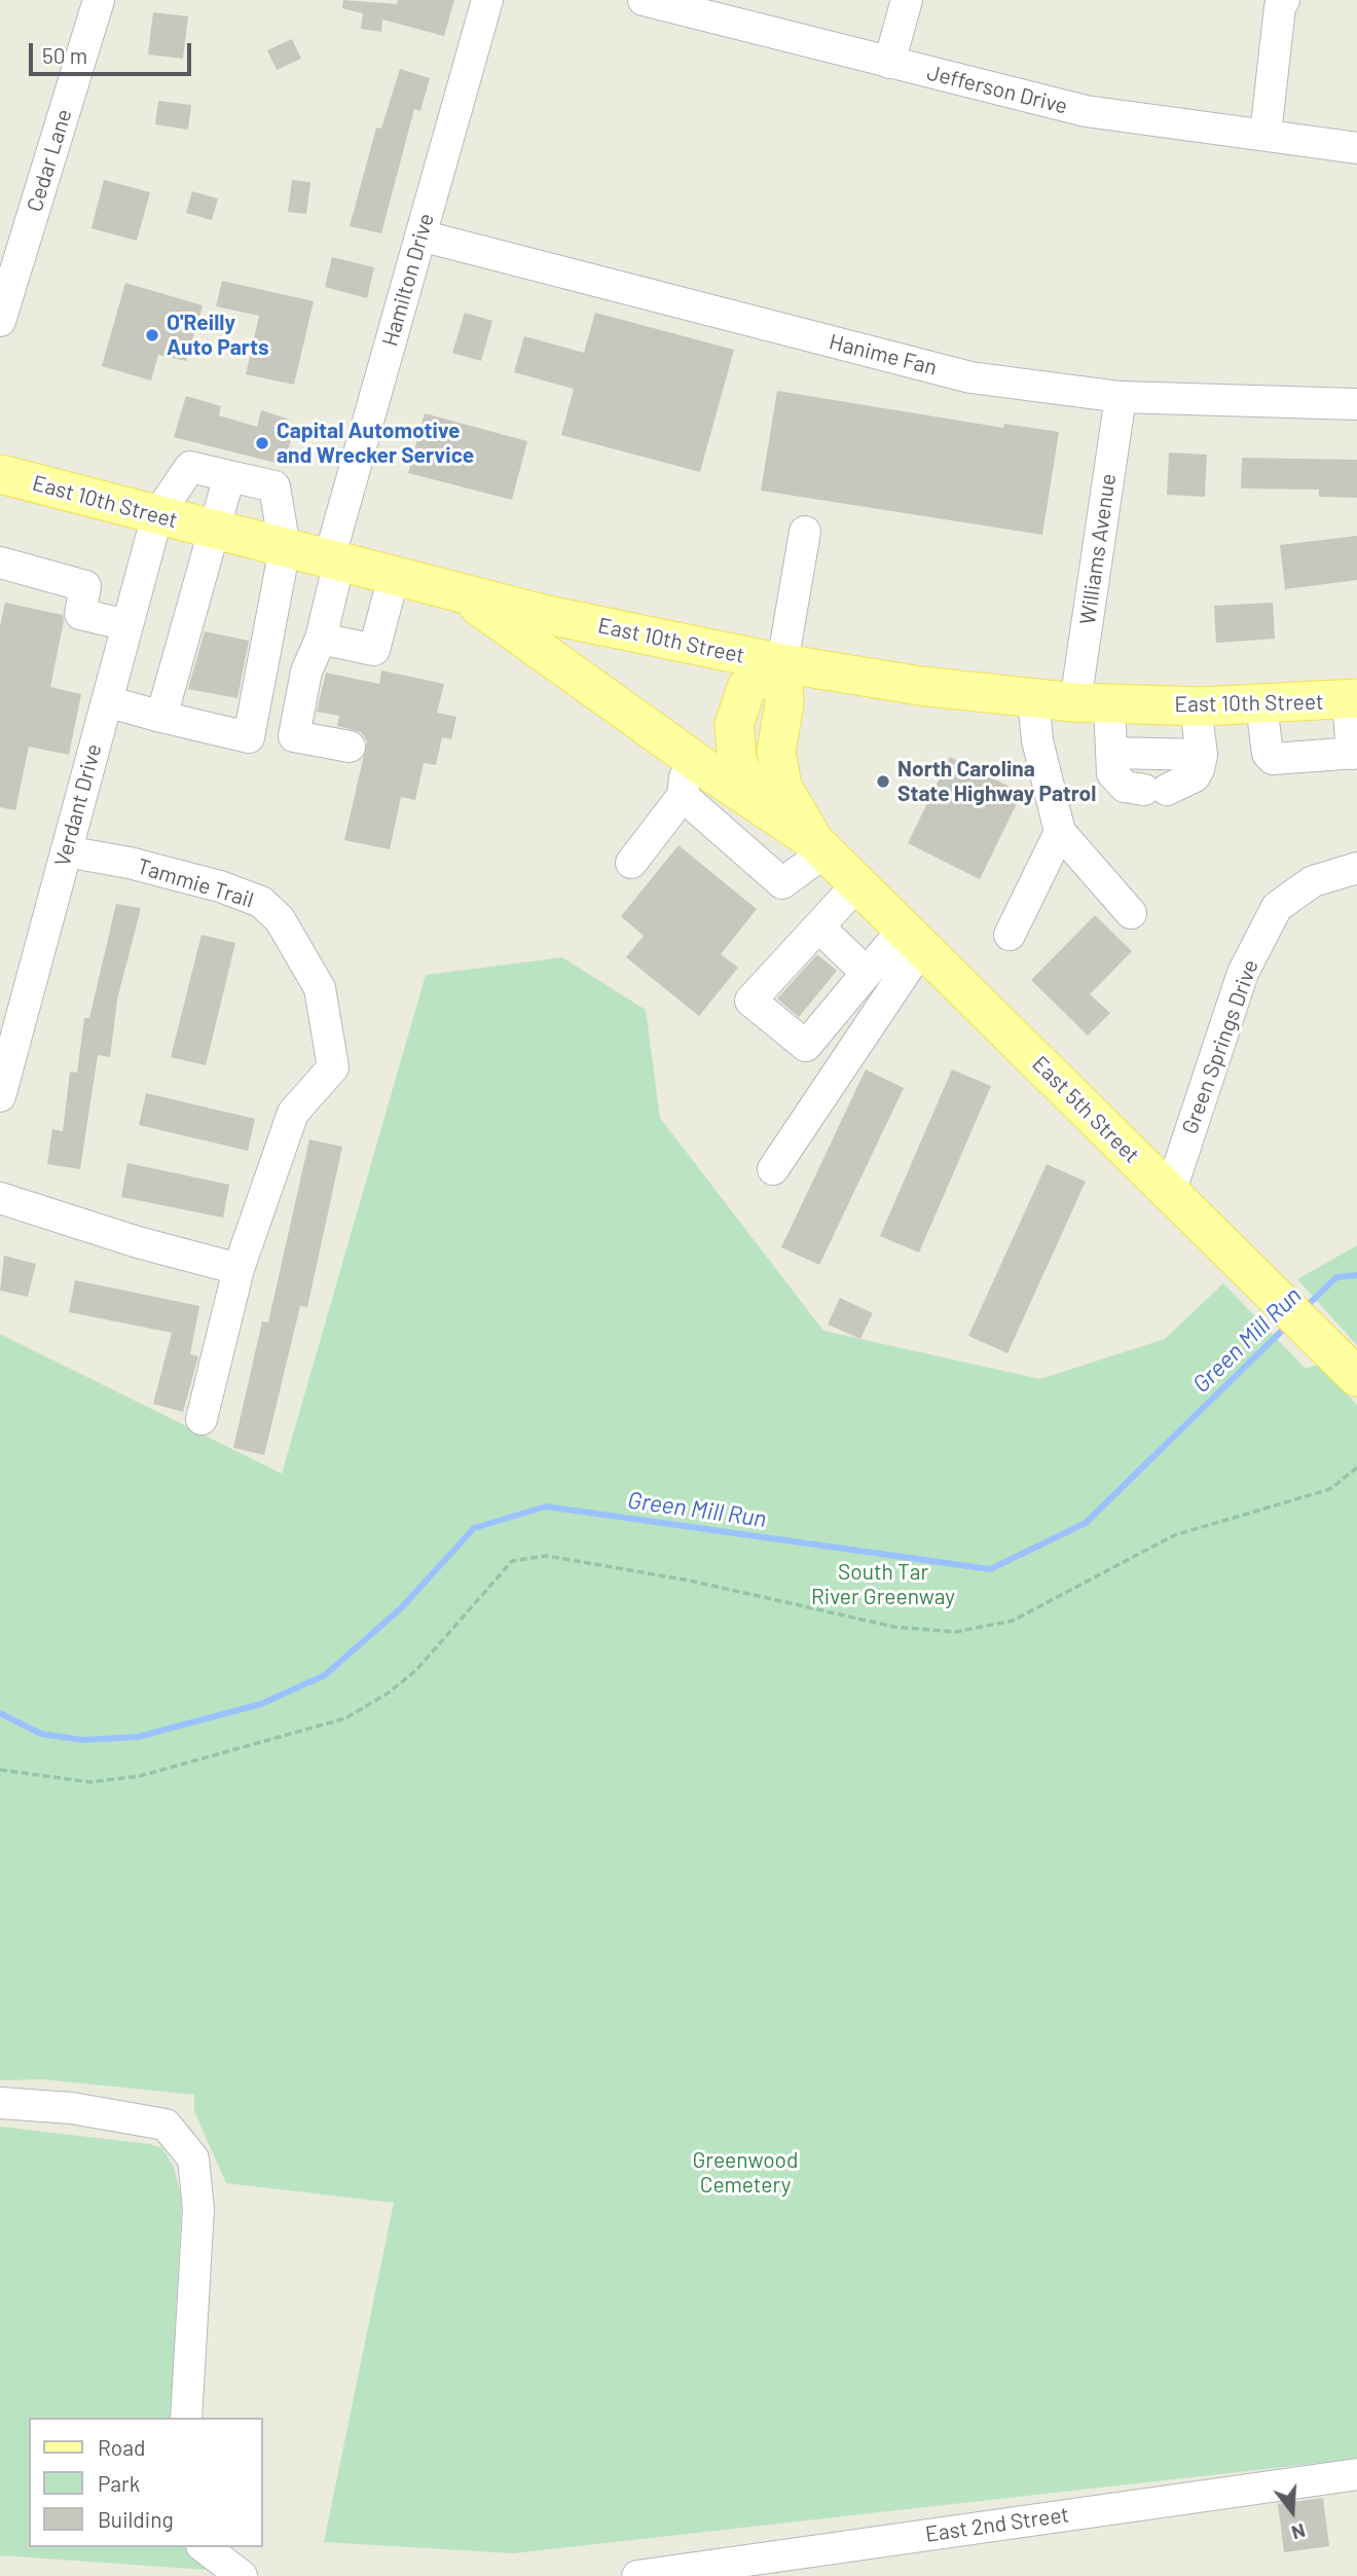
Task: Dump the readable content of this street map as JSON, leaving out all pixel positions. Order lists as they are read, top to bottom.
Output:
{
  "streets": {
    "main road": ["East 10th Street", "East 5th Street"],
    "street": [
      "Jefferson Drive",
      "Cedar Lane",
      "Hamilton Drive",
      "Hanime Fan",
      "Williams Avenue",
      "Verdant Drive",
      "Tammie Trail",
      "Green Springs Drive",
      "East 2nd Street"
    ]
  },
  "crossings": [
    ["Hamilton Drive", "Hanime Fan"],
    ["Hamilton Drive", "East 10th Street"],
    ["Hanime Fan", "Williams Avenue"],
    ["East 10th Street", "Williams Avenue"],
    ["East 10th Street", "Verdant Drive"],
    ["East 10th Street", "East 5th Street"],
    ["Verdant Drive", "Tammie Trail"],
    ["Green Springs Drive", "East 5th Street"]
  ],
  "water": ["Green Mill Run"],
  "parks": ["South Tar River Greenway", "Greenwood Cemetery"],
  "places": ["O'Reilly Auto Parts", "Capital Automotive and Wrecker Service", "North Carolina State Highway Patrol"],
  "legend": ["Road", "Park", "Building"],
  "scale_bar": "50 m",
  "north": "bottom"
}
